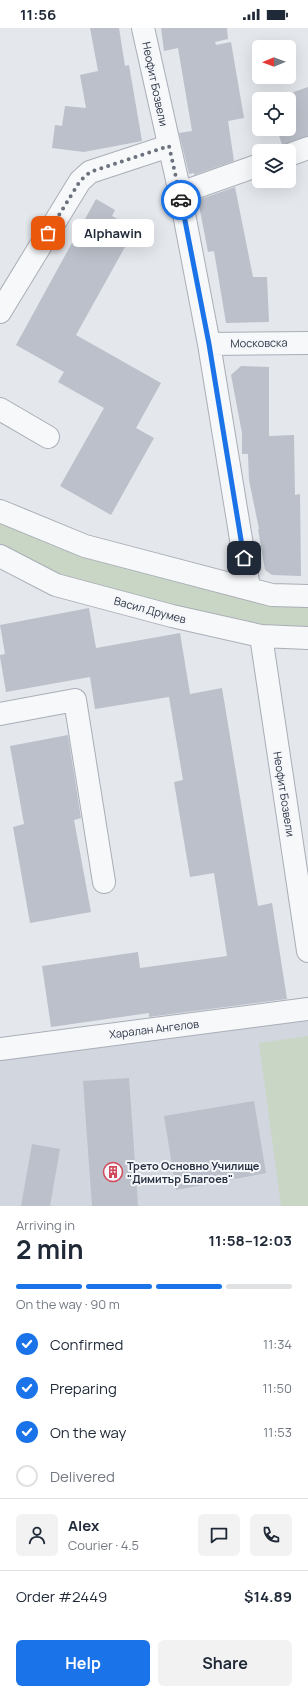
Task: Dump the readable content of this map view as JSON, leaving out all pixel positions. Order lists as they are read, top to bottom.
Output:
{
  "streets": {
    "street": [
      "Неофит Бозвели",
      "Московска",
      "Васил Друмев",
      "Харалан Ангелов"
    ]
  },
  "crossings": [
    ["Неофит Бозвели", "Московска"],
    ["Неофит Бозвели", "Васил Друмев"]
  ],
  "places": {
    "other": ["Alphawin"],
    "building": ["Трето Основно Училище \"Димитър Благоев\""]
  },
  "north": "left",
  "page": {
    "status": "11:56",
    "bubble": "Alphawin",
    "heading": ["2 min", "Arriving in", "11:58–12:03"],
    "panel": [
      "Alex",
      "Courier · 4.5",
      "Order #2449",
      "$14.89"
    ],
    "bar": "On the way · 90 m",
    "list": [
      ["Confirmed", "11:34"],
      ["Preparing", "11:50"],
      ["On the way", "11:53"],
      "Delivered"
    ],
    "buttons": ["Help", "Share"]
  }
}
